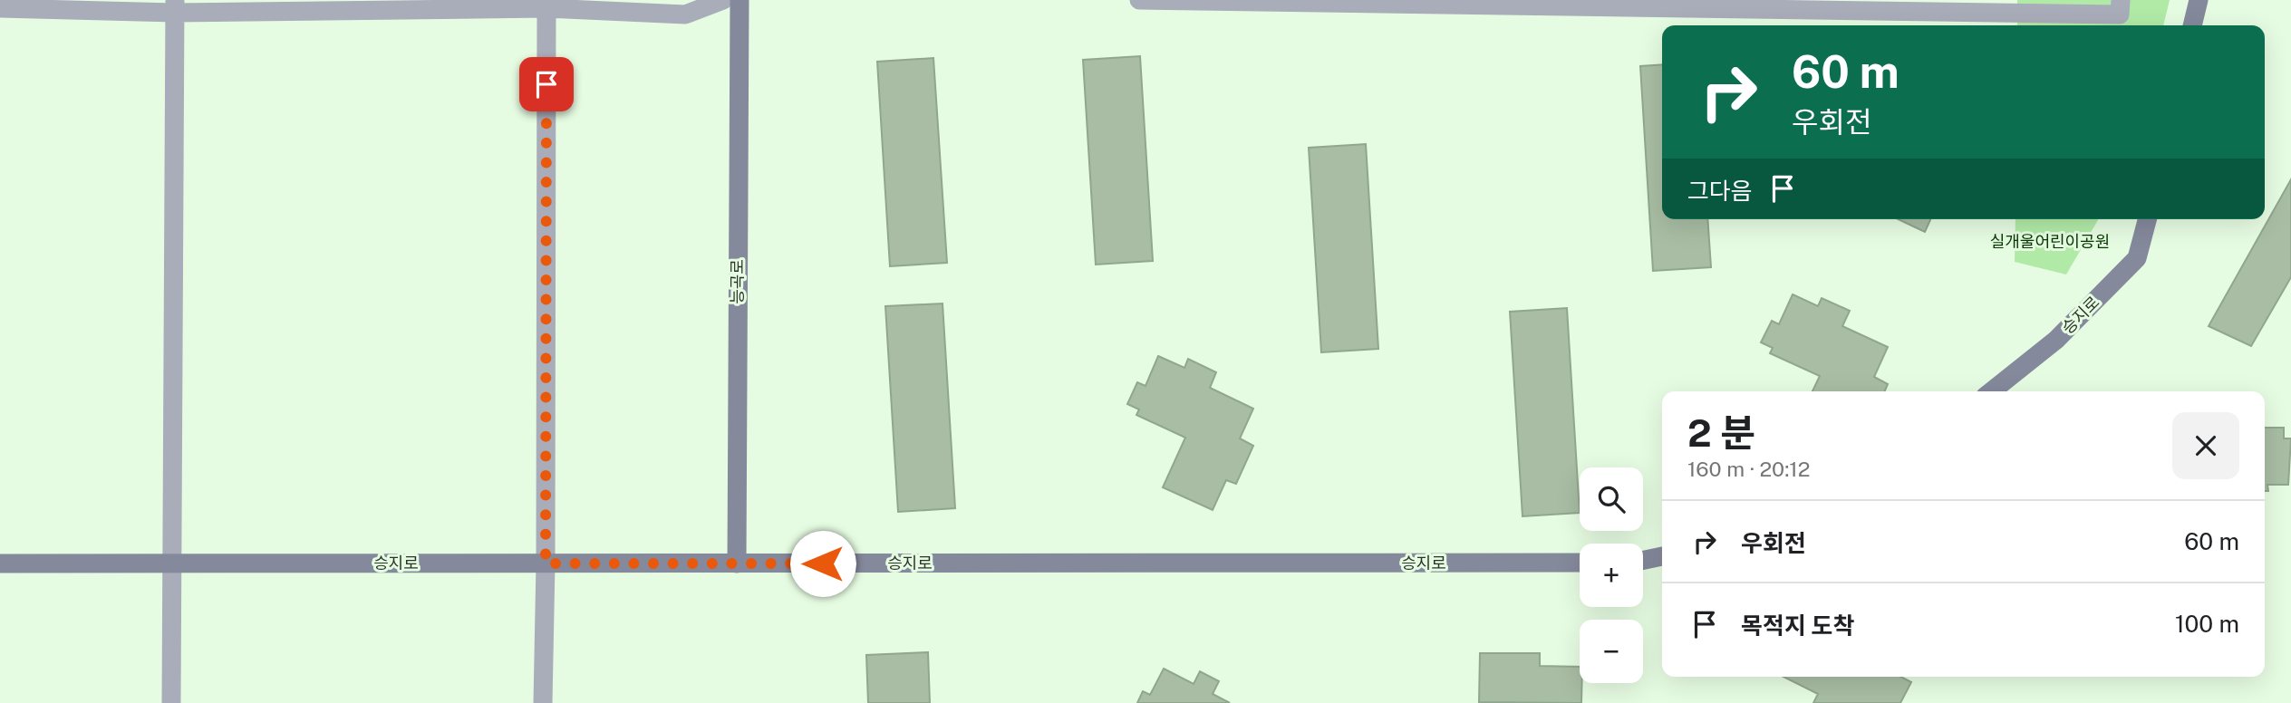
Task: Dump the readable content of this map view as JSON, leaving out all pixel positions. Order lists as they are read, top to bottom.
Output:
{
  "streets": {
    "street": ["능곡로", "승지로"]
  },
  "crossings": [
    ["능곡로", "승지로"]
  ],
  "parks": ["실개울어린이공원"],
  "page": {
    "turn": ["60 m", "우회전"],
    "then": "그다음",
    "heading": ["2 분", "160 m · 20:12"],
    "map_buttons": ["+", "−"],
    "list": [
      {
        "name": "우회전",
        "value": "60 m"
      },
      {
        "name": "목적지 도착",
        "value": "100 m"
      }
    ]
  }
}
